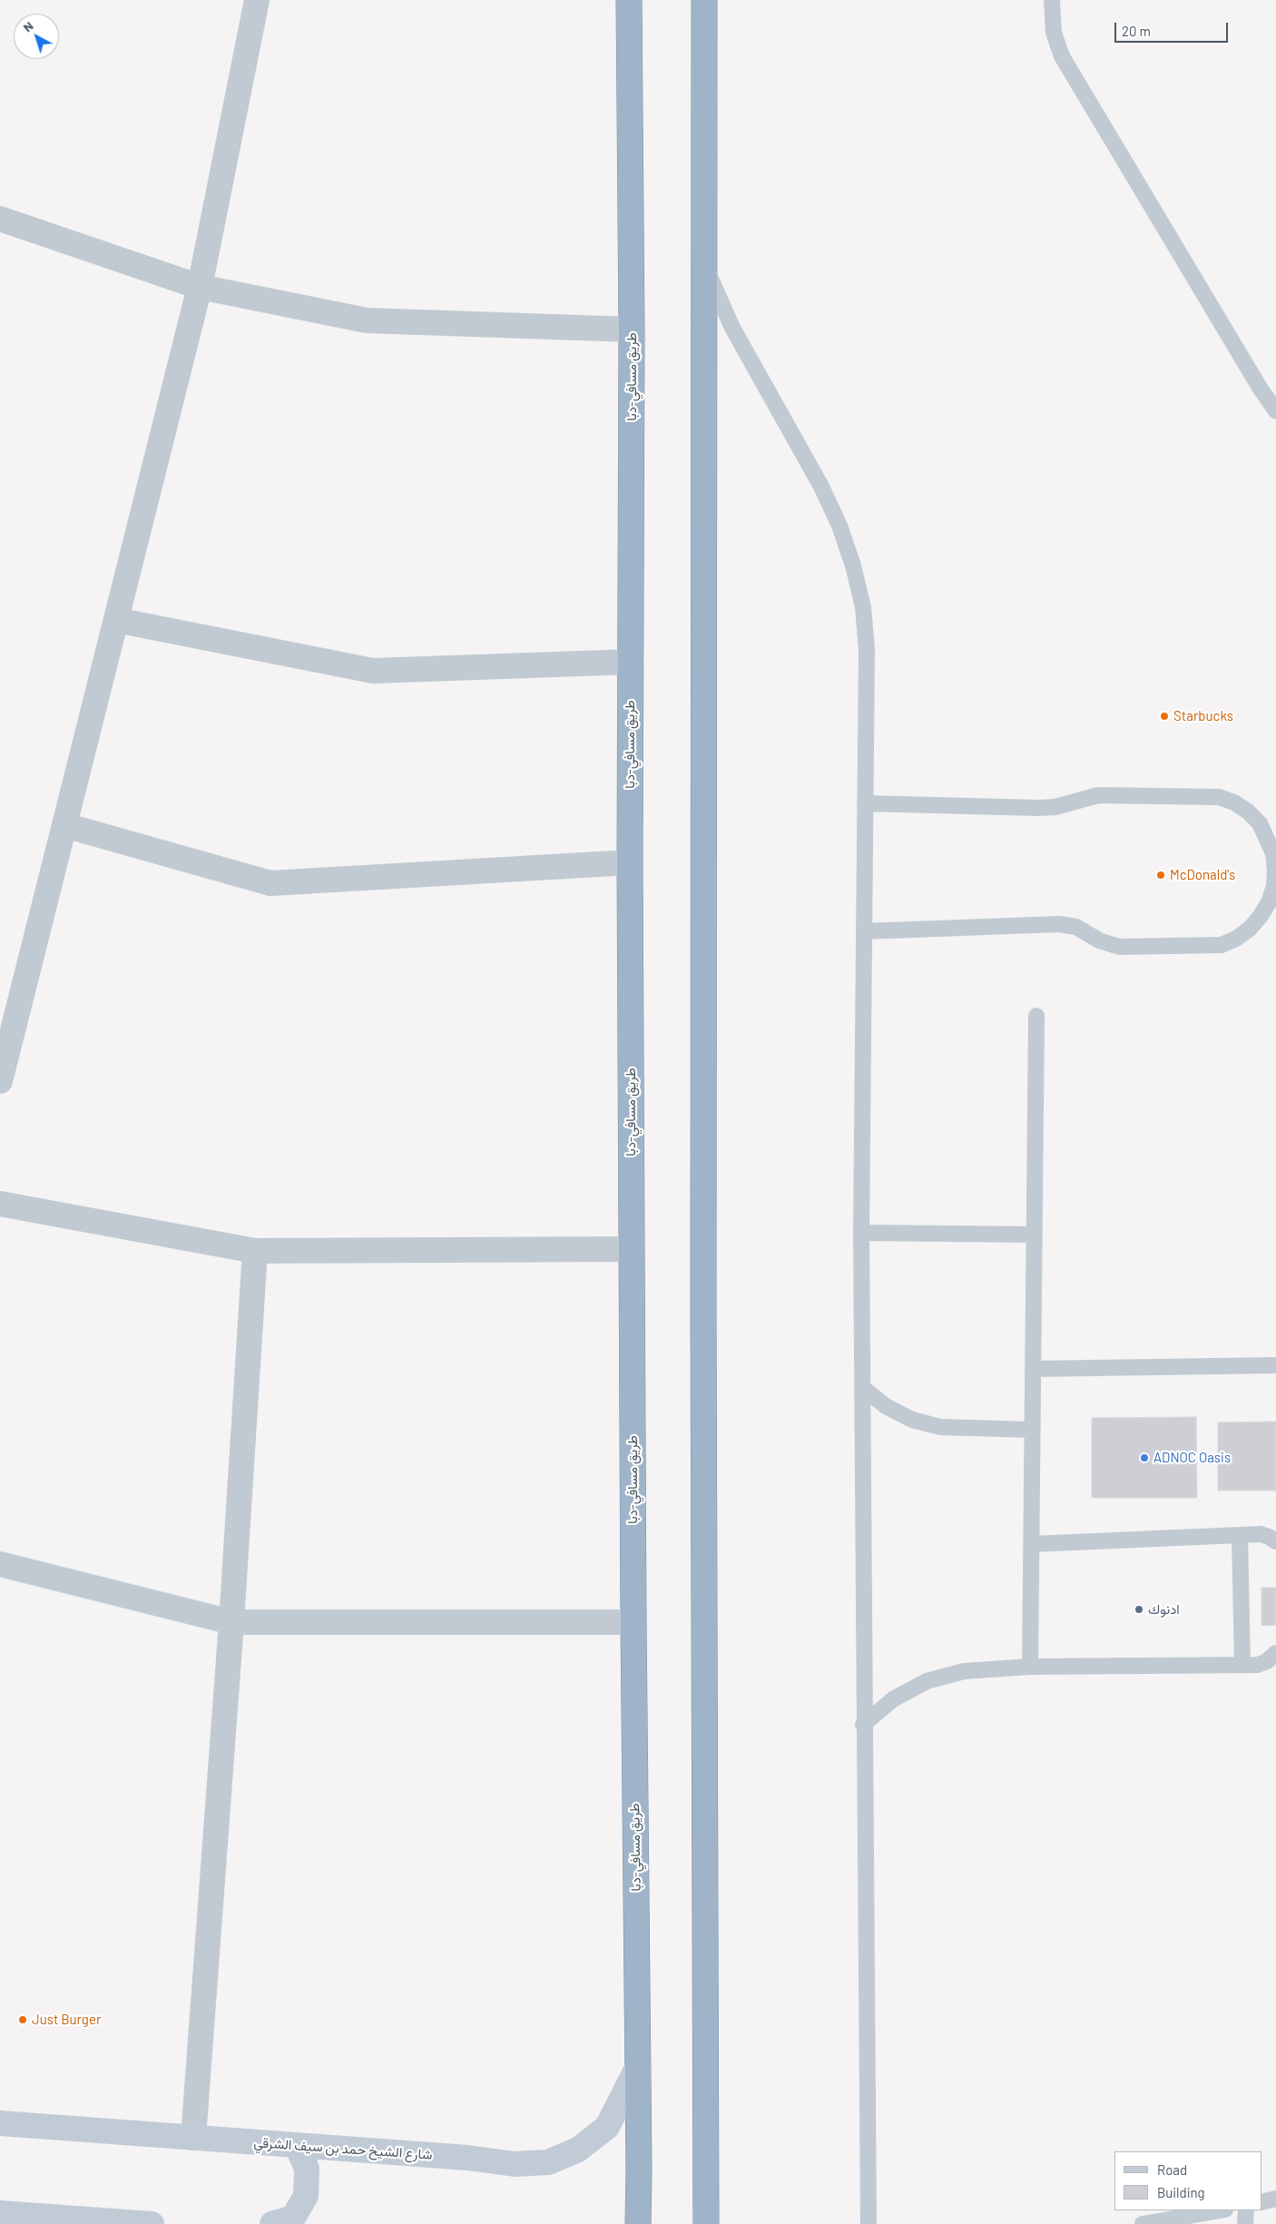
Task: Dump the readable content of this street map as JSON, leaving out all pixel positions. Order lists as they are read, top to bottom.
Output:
{
  "streets": {
    "highway": ["طريق مسافي-دبا"],
    "main road": ["شارع الشيخ حمد بن سيف الشرقي"]
  },
  "crossings": [
    ["طريق مسافي-دبا", "شارع الشيخ حمد بن سيف الشرقي"]
  ],
  "places": [
    "Starbucks",
    "McDonald's",
    "ADNOC Oasis",
    "ادنوك",
    "Just Burger"
  ],
  "legend": ["Road", "Building"],
  "scale_bar": "20 m",
  "north": "top left"
}
